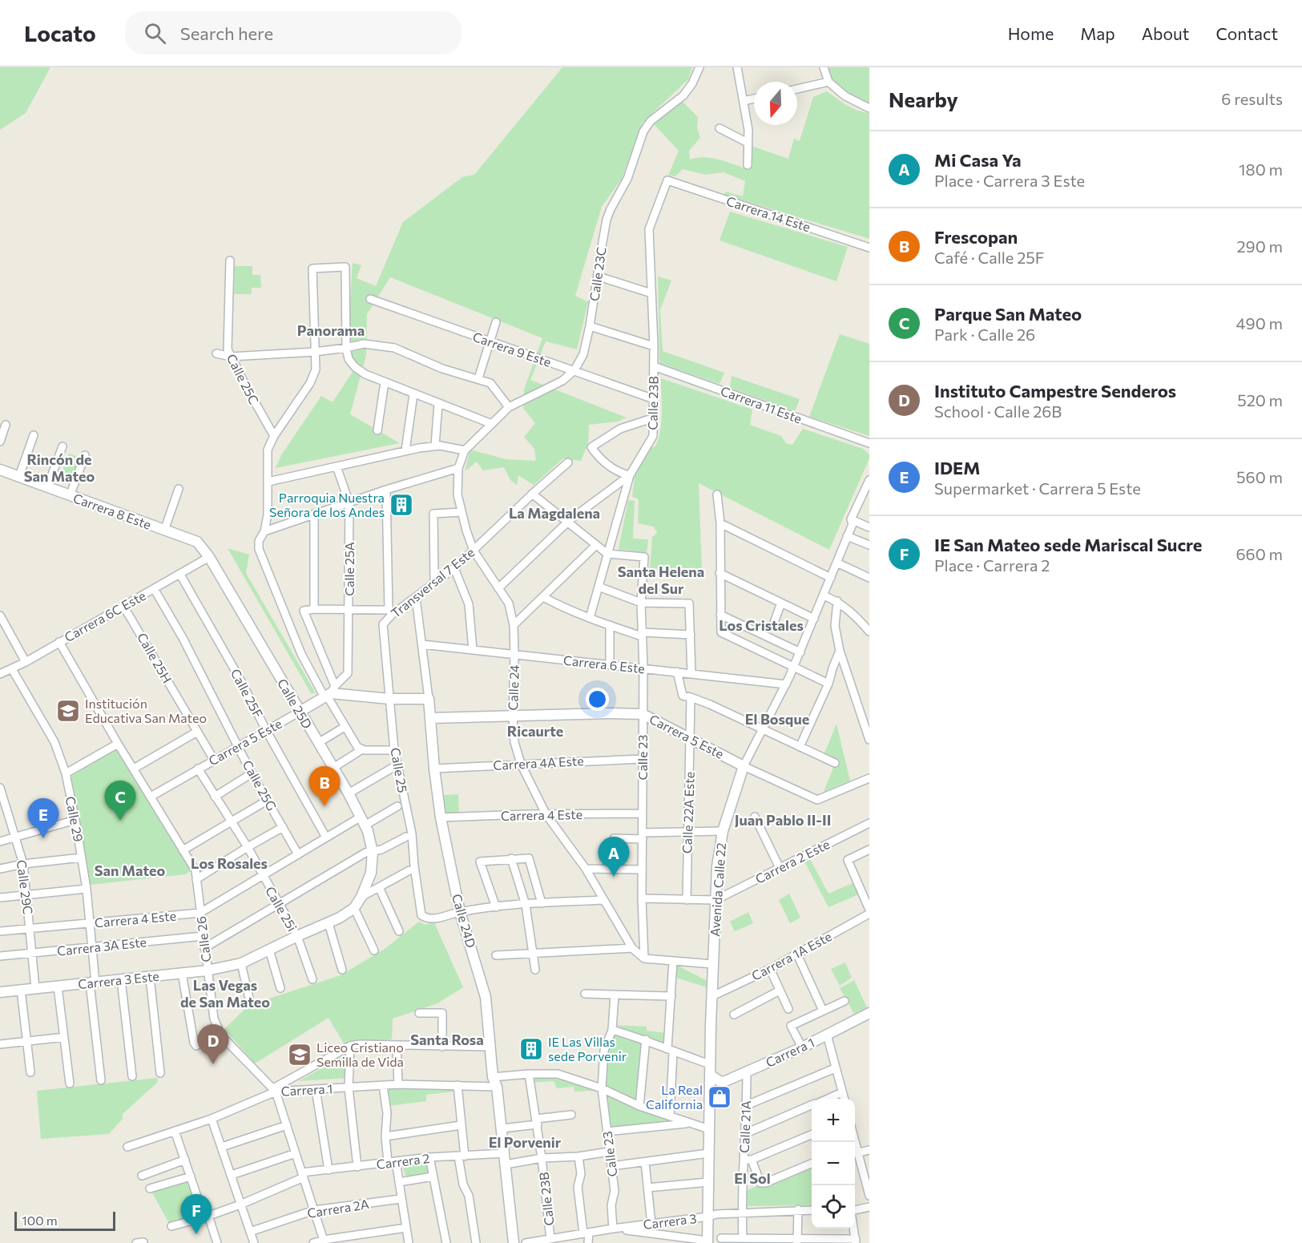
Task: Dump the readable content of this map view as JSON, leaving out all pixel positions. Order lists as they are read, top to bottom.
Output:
{
  "streets": {
    "street": [
      "Carrera 14 Este",
      "Calle 23C",
      "Carrera 9 Este",
      "Calle 25C",
      "Calle 23B",
      "Carrera 11 Este",
      "Carrera 8 Este",
      "Calle 25A",
      "Transversal 7 Este",
      "Carrera 6C Este",
      "Calle 25H",
      "Carrera 6 Este",
      "Calle 24",
      "Calle 25F",
      "Calle 25D",
      "Carrera 5 Este",
      "Calle 23",
      "Carrera 4A Este",
      "Calle 25",
      "Calle 25G",
      "Calle 22A Este",
      "Carrera 4 Este",
      "Calle 29",
      "Carrera 2 Este",
      "Calle 29C",
      "Avenida Calle 22",
      "Calle 25i",
      "Calle 24D",
      "Calle 26",
      "Carrera 3A Este",
      "Carrera 1A Este",
      "Carrera 3 Este",
      "Carrera 1",
      "Calle 21A",
      "Carrera 2",
      "Carrera 2A",
      "Carrera 3"
    ]
  },
  "crossings": [
    ["Carrera 14 Este", "Calle 23B"],
    ["Calle 23C", "Carrera 9 Este"],
    ["Calle 23C", "Calle 24"],
    ["Carrera 9 Este", "Calle 23B"],
    ["Calle 23B", "Carrera 11 Este"],
    ["Calle 23B", "Calle 23"],
    ["Calle 23B", "Carrera 1"],
    ["Calle 23B", "Carrera 3"],
    ["Carrera 8 Este", "Calle 25D"],
    ["Calle 25A", "Carrera 5 Este"],
    ["Transversal 7 Este", "Calle 24"],
    ["Transversal 7 Este", "Calle 25"],
    ["Transversal 7 Este", "Calle 24D"],
    ["Carrera 6C Este", "Calle 25H"],
    ["Carrera 6C Este", "Calle 25F"],
    ["Carrera 6C Este", "Calle 25D"],
    ["Carrera 6C Este", "Calle 25G"],
    ["Carrera 6C Este", "Calle 29"],
    ["Carrera 6C Este", "Calle 26"],
    ["Calle 25H", "Carrera 5 Este"],
    ["Carrera 6 Este", "Calle 24"],
    ["Carrera 6 Este", "Calle 23"],
    ["Carrera 6 Este", "Avenida Calle 22"],
    ["Carrera 6 Este", "Calle 24D"],
    ["Calle 24", "Carrera 5 Este"],
    ["Calle 24", "Calle 23"],
    ["Calle 24", "Carrera 4A Este"],
    ["Calle 24", "Carrera 4 Este"],
    ["Calle 25F", "Carrera 5 Este"],
    ["Calle 25F", "Carrera 4 Este"],
    ["Calle 25D", "Carrera 5 Este"],
    ["Calle 25D", "Carrera 4 Este"],
    ["Calle 25D", "Carrera 3 Este"],
    ["Carrera 5 Este", "Calle 23"],
    ["Carrera 5 Este", "Calle 25G"],
    ["Carrera 5 Este", "Calle 22A Este"],
    ["Carrera 5 Este", "Avenida Calle 22"],
    ["Carrera 5 Este", "Calle 25i"],
    ["Carrera 5 Este", "Calle 24D"],
    ["Carrera 5 Este", "Calle 26"],
    ["Calle 23", "Carrera 4A Este"],
    ["Calle 23", "Carrera 4 Este"],
    ["Calle 23", "Carrera 1"],
    ["Calle 23", "Carrera 3"],
    ["Carrera 4A Este", "Calle 24D"],
    ["Calle 25", "Calle 24D"],
    ["Calle 25G", "Carrera 4 Este"],
    ["Carrera 4 Este", "Calle 29"],
    ["Carrera 4 Este", "Calle 29C"],
    ["Carrera 4 Este", "Calle 25i"],
    ["Carrera 4 Este", "Calle 24D"],
    ["Carrera 4 Este", "Calle 26"],
    ["Calle 29", "Carrera 3A Este"],
    ["Calle 29", "Carrera 3 Este"],
    ["Carrera 2 Este", "Avenida Calle 22"],
    ["Calle 29C", "Carrera 3A Este"],
    ["Calle 29C", "Carrera 3 Este"],
    ["Avenida Calle 22", "Carrera 1A Este"],
    ["Avenida Calle 22", "Carrera 1"],
    ["Avenida Calle 22", "Carrera 3"],
    ["Calle 25i", "Carrera 3 Este"],
    ["Calle 24D", "Carrera 1"],
    ["Calle 24D", "Carrera 2"],
    ["Calle 26", "Carrera 3A Este"],
    ["Calle 26", "Carrera 3 Este"],
    ["Calle 26", "Carrera 1"],
    ["Calle 26", "Carrera 2"],
    ["Calle 26", "Carrera 2A"],
    ["Carrera 1", "Calle 21A"],
    ["Calle 21A", "Carrera 3"]
  ],
  "districts": [
    "Panorama",
    "Rincón de San Mateo",
    "La Magdalena",
    "Santa Helena del Sur",
    "Los Cristales",
    "El Bosque",
    "Ricaurte",
    "Juan Pablo II-II",
    "Los Rosales",
    "San Mateo",
    "Las Vegas de San Mateo",
    "Santa Rosa",
    "El Porvenir",
    "El Sol"
  ],
  "places": {
    "building": ["Parroquia Nuestra Señora de los Andes", "IE Las Villas sede Porvenir"],
    "school or university": ["Institución Educativa San Mateo", "Liceo Cristiano Semilla de Vida"],
    "shop": ["La Real California"]
  },
  "scale_bar": "100 m",
  "north": "bottom",
  "page": {
    "header": "Locato",
    "search": "Search here",
    "nav": [
      "Home",
      "Map",
      "About",
      "Contact"
    ],
    "heading": ["Nearby", "6 results"],
    "list": [
      {
        "mark": "A",
        "name": "Mi Casa Ya",
        "note": "Place · Carrera 3 Este",
        "value": "180 m"
      },
      {
        "mark": "B",
        "name": "Frescopan",
        "note": "Café · Calle 25F",
        "value": "290 m"
      },
      {
        "mark": "C",
        "name": "Parque San Mateo",
        "note": "Park · Calle 26",
        "value": "490 m"
      },
      {
        "mark": "D",
        "name": "Instituto Campestre Senderos",
        "note": "School · Calle 26B",
        "value": "520 m"
      },
      {
        "mark": "E",
        "name": "IDEM",
        "note": "Supermarket · Carrera 5 Este",
        "value": "560 m"
      },
      {
        "mark": "F",
        "name": "IE San Mateo sede Mariscal Sucre",
        "note": "Place · Carrera 2",
        "value": "660 m"
      }
    ],
    "pins": [
      "B",
      "C",
      "E",
      "A",
      "D",
      "F"
    ],
    "map_buttons": ["+", "−"],
    "scale": "100 m"
  }
}
